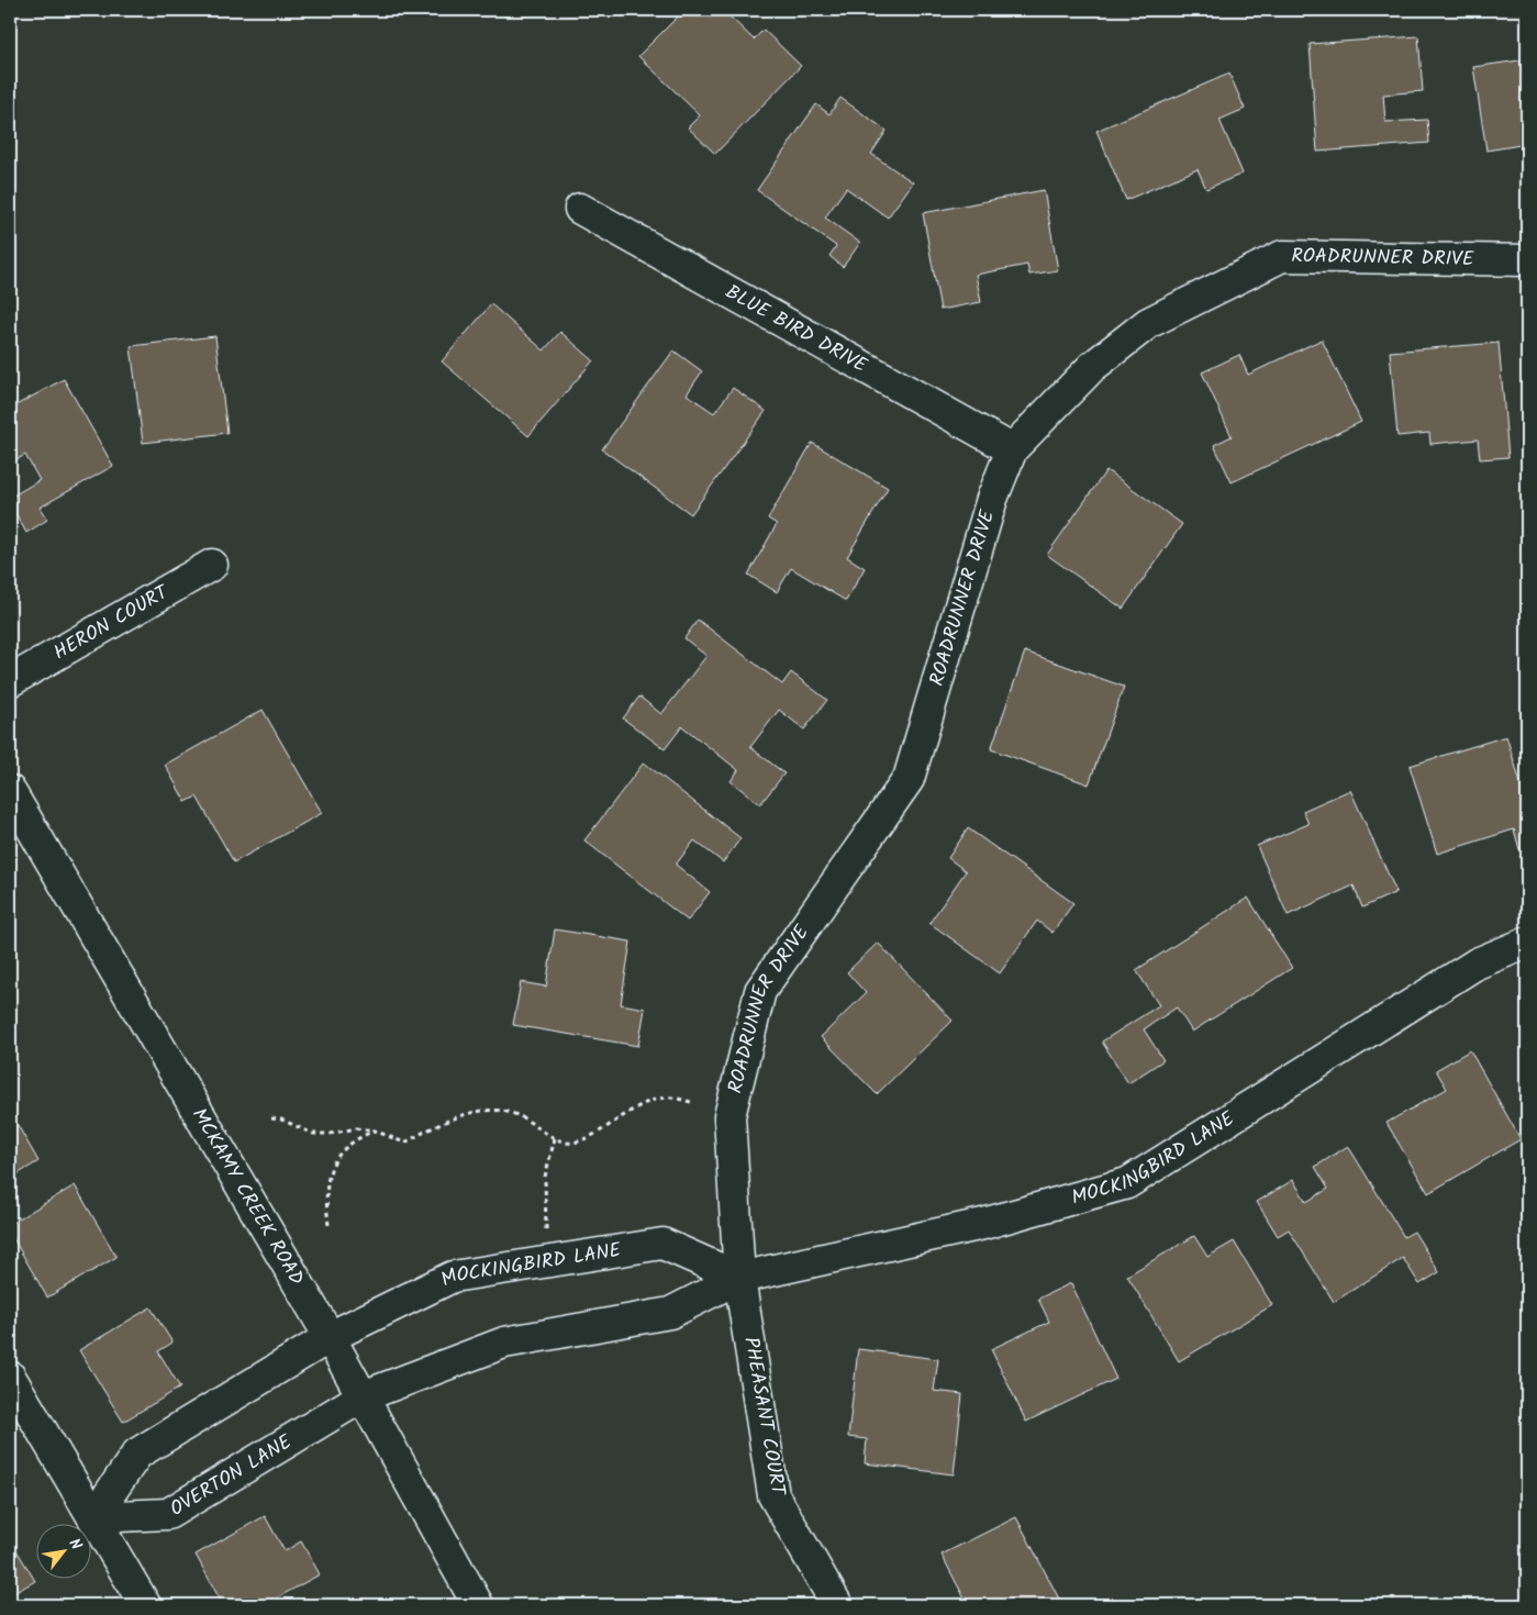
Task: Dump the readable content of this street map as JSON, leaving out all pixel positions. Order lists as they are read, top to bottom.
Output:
{
  "streets": {
    "street": [
      "ROADRUNNER DRIVE",
      "BLUE BIRD DRIVE",
      "HERON COURT",
      "MOCKINGBIRD LANE",
      "MCKAMY CREEK ROAD",
      "PHEASANT COURT",
      "OVERTON LANE"
    ]
  },
  "crossings": [
    ["ROADRUNNER DRIVE", "BLUE BIRD DRIVE"],
    ["ROADRUNNER DRIVE", "MOCKINGBIRD LANE"],
    ["ROADRUNNER DRIVE", "PHEASANT COURT"],
    ["MOCKINGBIRD LANE", "MCKAMY CREEK ROAD"],
    ["MOCKINGBIRD LANE", "PHEASANT COURT"],
    ["MOCKINGBIRD LANE", "OVERTON LANE"],
    ["MCKAMY CREEK ROAD", "OVERTON LANE"]
  ],
  "north": "top right"
}
